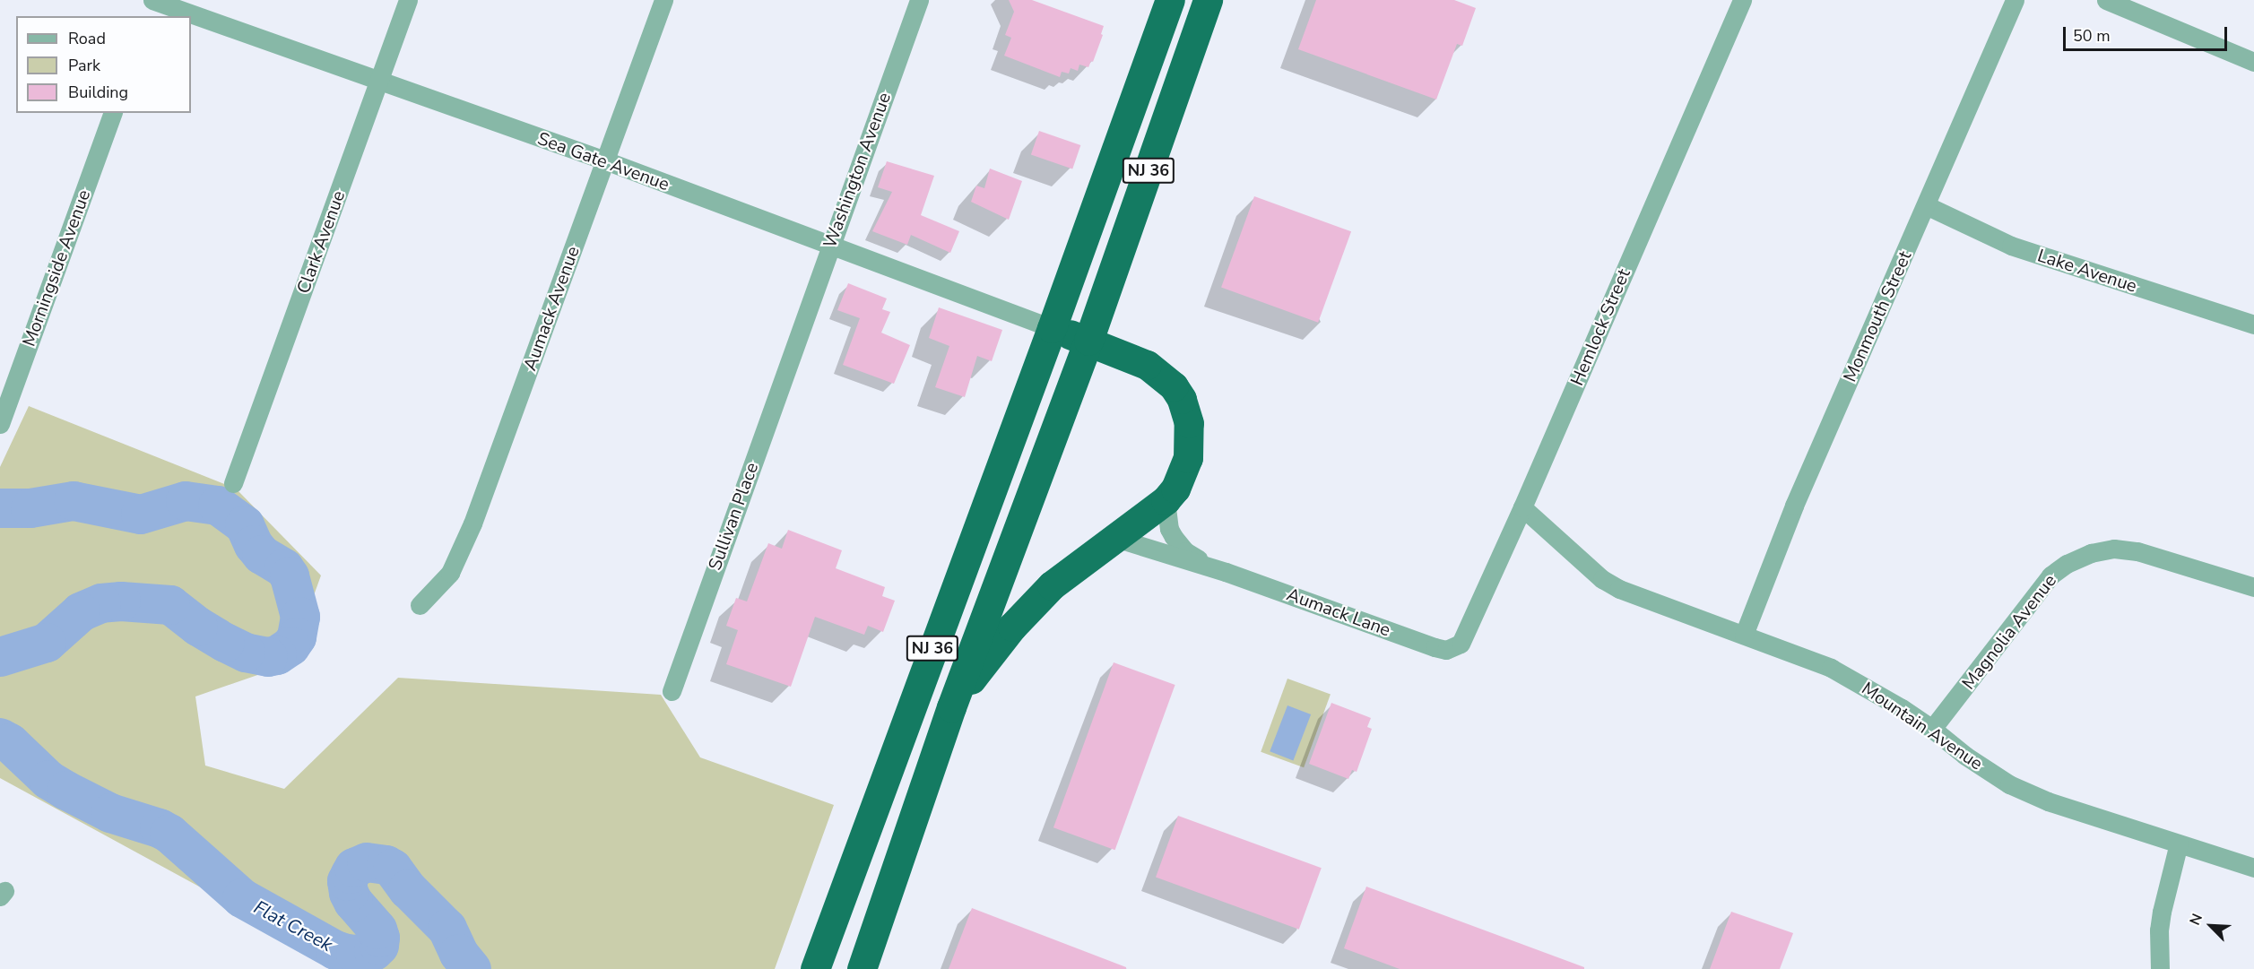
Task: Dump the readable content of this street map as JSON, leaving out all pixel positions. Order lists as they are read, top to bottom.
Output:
{
  "streets": {
    "highway": ["NJ 36"],
    "street": [
      "Sea Gate Avenue",
      "Washington Avenue",
      "Clark Avenue",
      "Morningside Avenue",
      "Lake Avenue",
      "Aumack Avenue",
      "Monmouth Street",
      "Hemlock Street",
      "Sullivan Place",
      "Aumack Lane",
      "Magnolia Avenue",
      "Mountain Avenue"
    ]
  },
  "crossings": [
    ["Sea Gate Avenue", "Washington Avenue"],
    ["Sea Gate Avenue", "NJ 36"],
    ["Sea Gate Avenue", "Clark Avenue"],
    ["Sea Gate Avenue", "Aumack Avenue"],
    ["Washington Avenue", "Sullivan Place"],
    ["Lake Avenue", "Monmouth Street"],
    ["Monmouth Street", "Mountain Avenue"],
    ["Hemlock Street", "Aumack Lane"],
    ["Hemlock Street", "Mountain Avenue"],
    ["Magnolia Avenue", "Mountain Avenue"]
  ],
  "water": ["Flat Creek"],
  "legend": ["Road", "Park", "Building"],
  "scale_bar": "50 m",
  "north": "top left"
}
